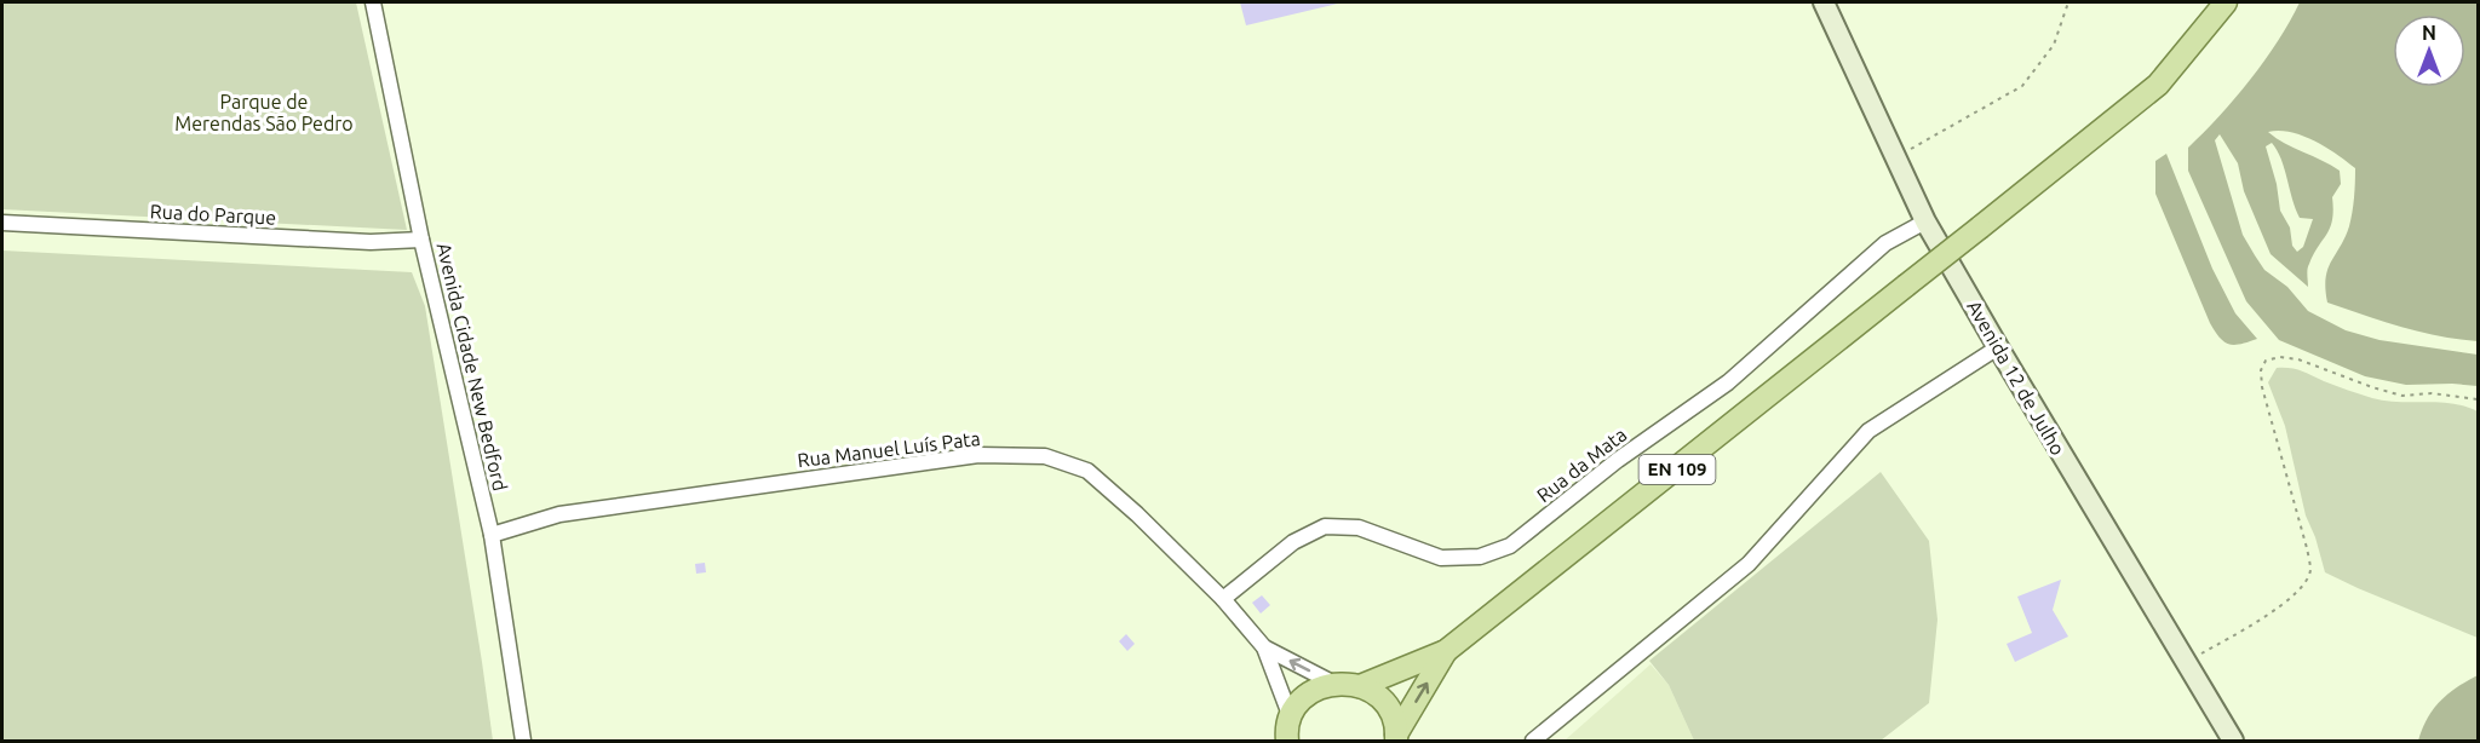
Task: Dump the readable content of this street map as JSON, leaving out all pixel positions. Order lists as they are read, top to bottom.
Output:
{
  "streets": {
    "main road": ["Avenida 12 de Julho", "EN 109"],
    "street": [
      "Rua do Parque",
      "Avenida Cidade New Bedford",
      "Rua Manuel Luís Pata",
      "Rua da Mata"
    ]
  },
  "crossings": [
    ["Rua do Parque", "Avenida Cidade New Bedford"],
    ["Avenida Cidade New Bedford", "Rua Manuel Luís Pata"],
    ["Avenida 12 de Julho", "Rua da Mata"],
    ["Rua Manuel Luís Pata", "Rua da Mata"]
  ],
  "parks": ["Parque de Merendas São Pedro"],
  "north": "top"
}
